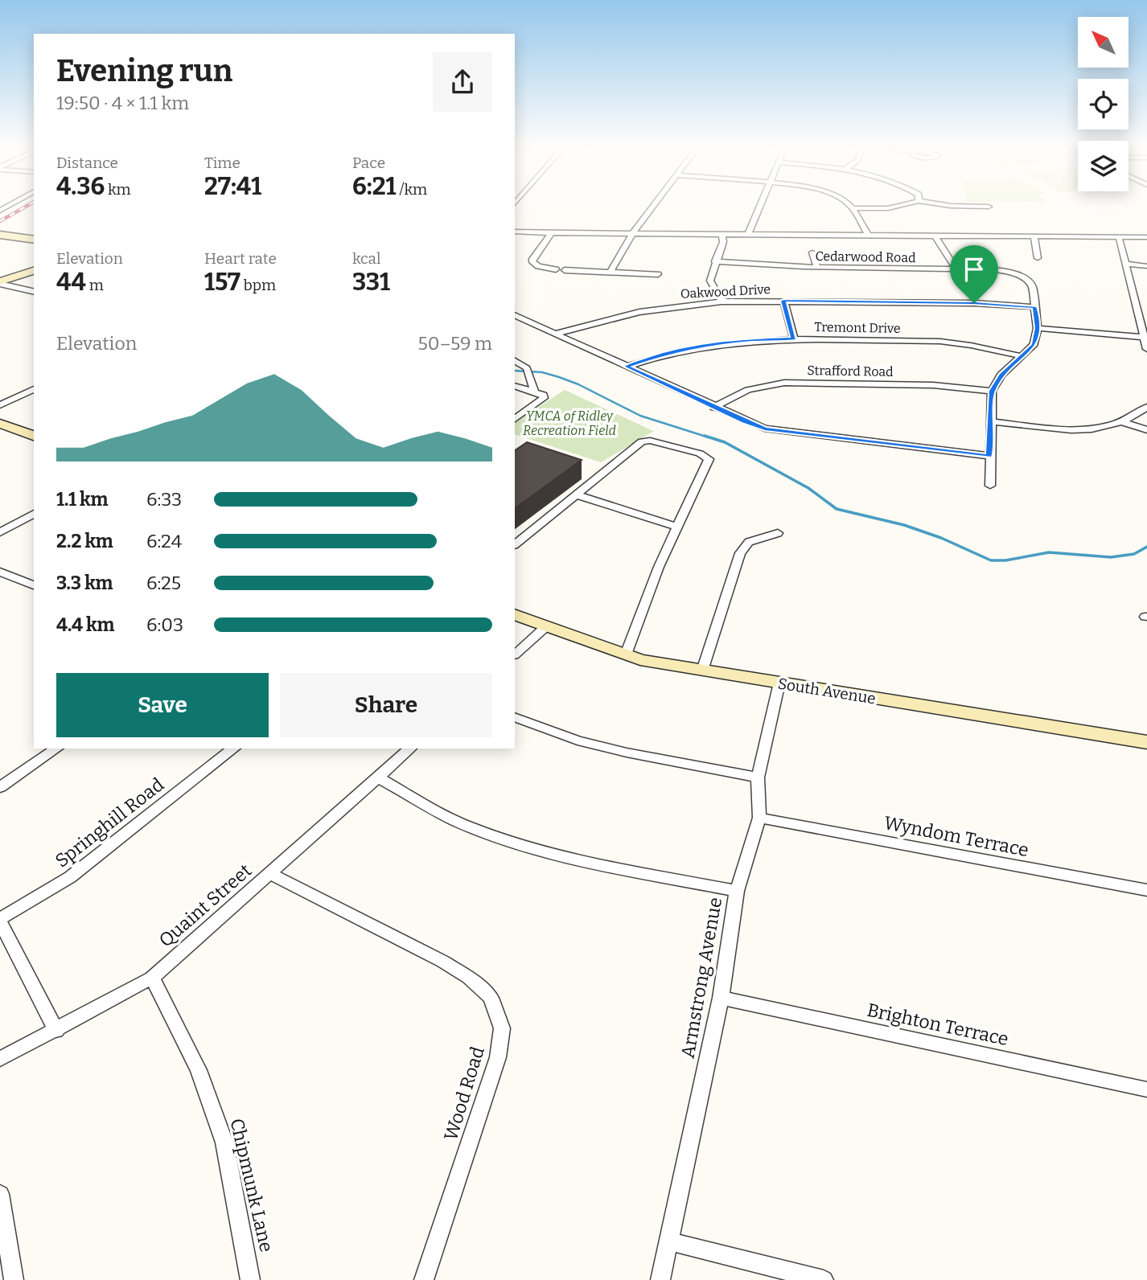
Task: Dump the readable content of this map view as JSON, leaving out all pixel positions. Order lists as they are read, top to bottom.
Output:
{
  "streets": {
    "street": [
      "Cedarwood Road",
      "Oakwood Drive",
      "Tremont Drive",
      "Strafford Road",
      "South Avenue",
      "Springhill Road",
      "Wyndom Terrace",
      "Quaint Street",
      "Armstrong Avenue",
      "Brighton Terrace",
      "Wood Road",
      "Chipmunk Lane"
    ]
  },
  "crossings": [
    ["Cedarwood Road", "Oakwood Drive"],
    ["South Avenue", "Armstrong Avenue"],
    ["Wyndom Terrace", "Armstrong Avenue"],
    ["Quaint Street", "Wood Road"],
    ["Quaint Street", "Chipmunk Lane"],
    ["Armstrong Avenue", "Brighton Terrace"]
  ],
  "parks": ["YMCA of Ridley Recreation Field"],
  "north": "top left",
  "page": {
    "heading": ["Evening run", "19:50 · 4 × 1.1 km"],
    "stats": [
      ["Distance", "4.36 km"],
      ["Time", "27:41"],
      ["Pace", "6:21 /km"],
      ["Elevation", "44 m"],
      ["Heart rate", "157 bpm"],
      ["kcal", "331"]
    ],
    "chart": ["Elevation", "50–59 m"],
    "list": [
      {
        "name": "1.1 km",
        "note": "6:33"
      },
      {
        "name": "2.2 km",
        "note": "6:24"
      },
      {
        "name": "3.3 km",
        "note": "6:25"
      },
      {
        "name": "4.4 km",
        "note": "6:03"
      }
    ],
    "buttons": ["Save", "Share"]
  }
}
